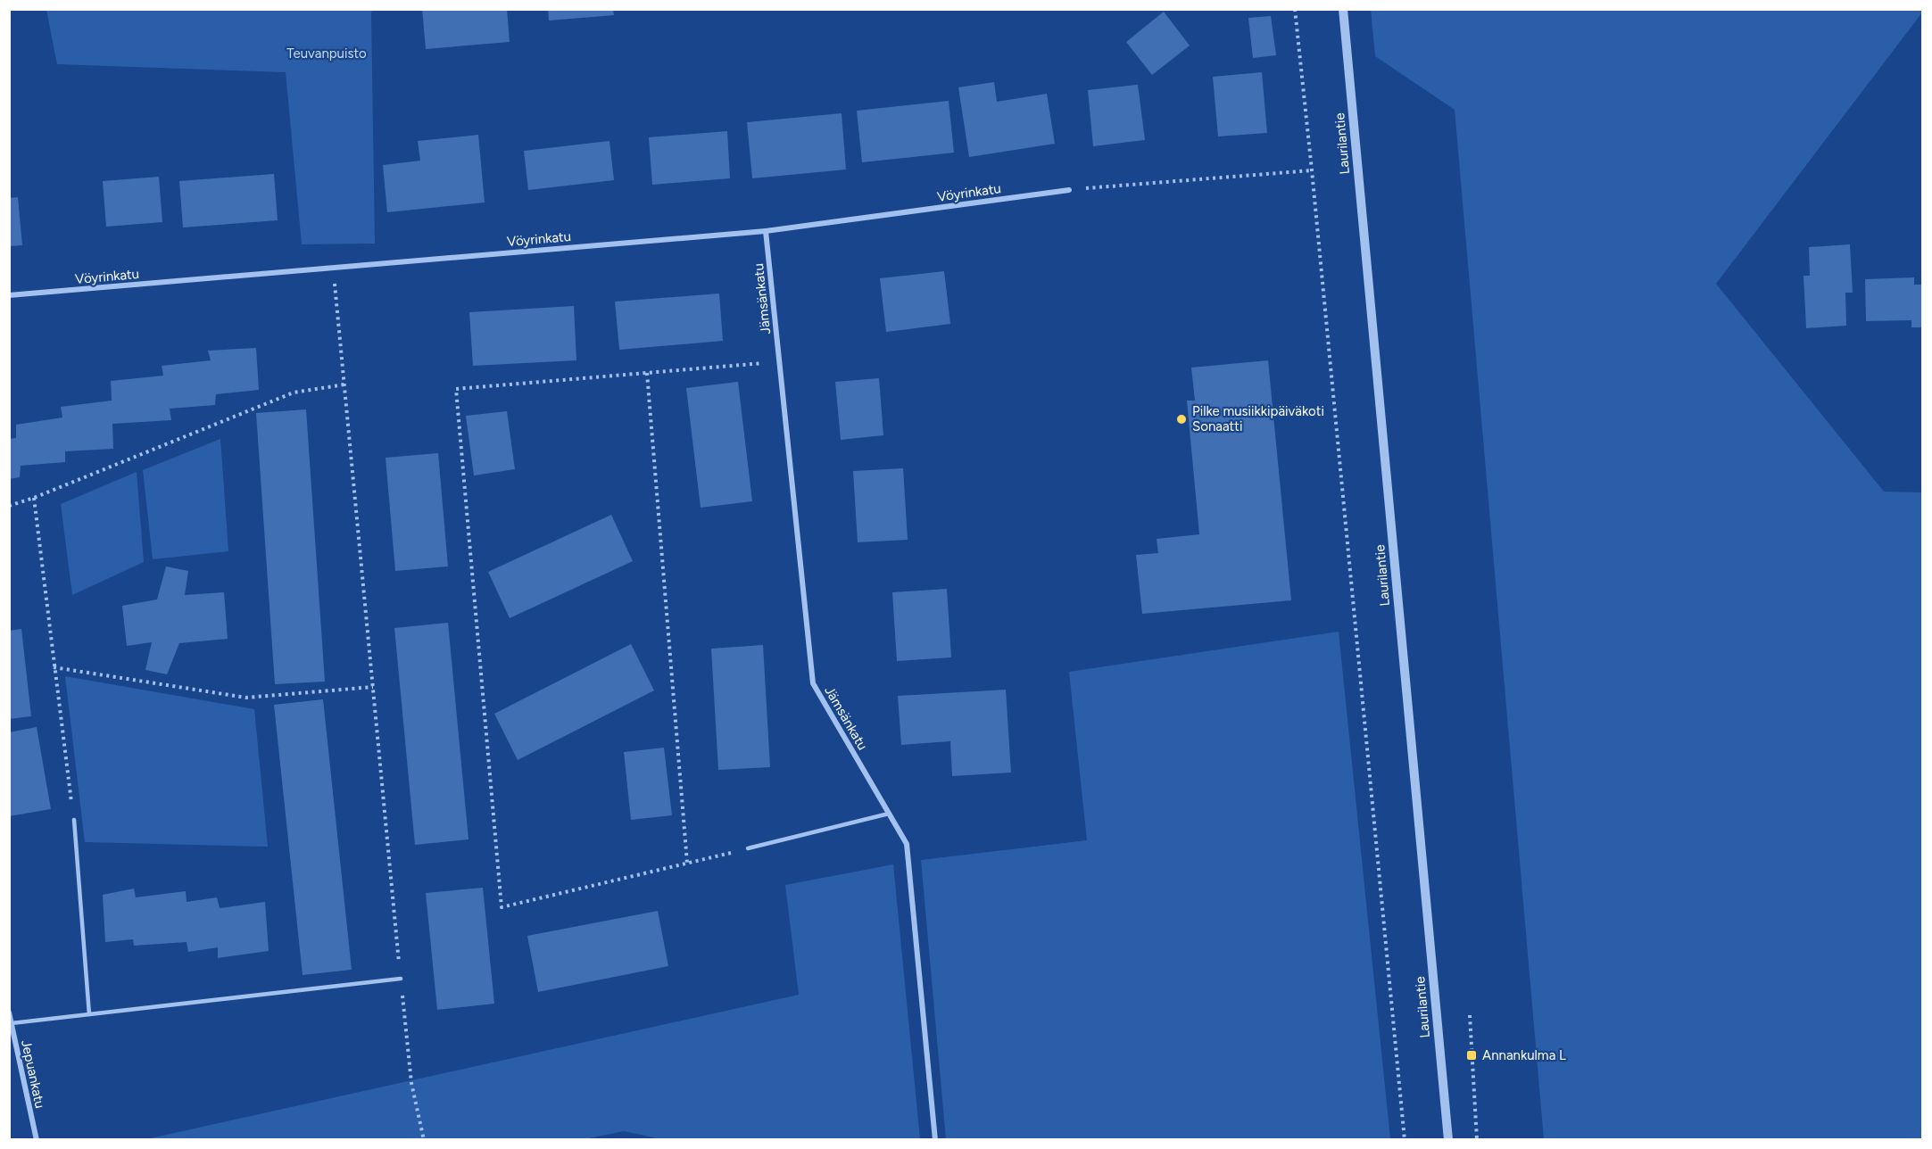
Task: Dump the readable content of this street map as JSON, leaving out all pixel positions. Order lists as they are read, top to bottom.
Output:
{
  "streets": {
    "street": [
      "Laurilantie",
      "Vöyrinkatu",
      "Jämsänkatu",
      "Jepuankatu"
    ]
  },
  "crossings": [
    ["Vöyrinkatu", "Jämsänkatu"]
  ],
  "parks": ["Teuvanpuisto"],
  "places": {
    "other": ["Pilke musiikkipäiväkoti Sonaatti"],
    "transit": ["Annankulma L"]
  }
}
